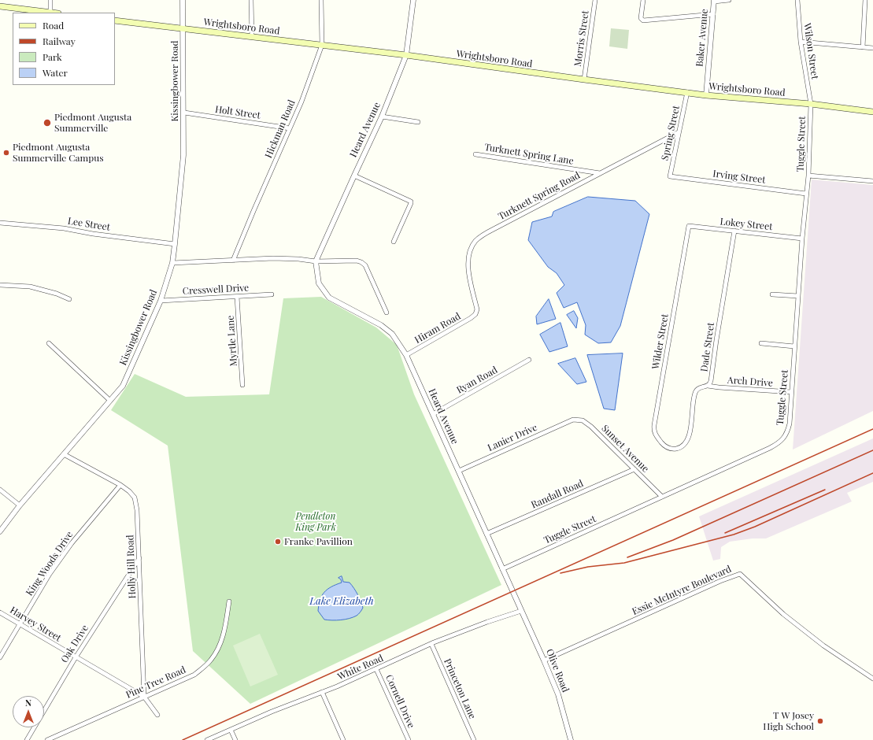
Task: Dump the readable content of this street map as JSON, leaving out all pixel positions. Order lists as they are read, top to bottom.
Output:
{
  "streets": {
    "main road": ["Wrightsboro Road"],
    "street": [
      "Baker Avenue",
      "Morris Street",
      "Wilson Street",
      "Kissingbower Road",
      "Holt Street",
      "Hickman Road",
      "Heard Avenue",
      "Spring Street",
      "Tuggle Street",
      "Turknett Spring Lane",
      "Irving Street",
      "Turknett Spring Road",
      "Lee Street",
      "Lokey Street",
      "Cresswell Drive",
      "Hiram Road",
      "Myrtle Lane",
      "Wilder Street",
      "Dade Street",
      "Ryan Road",
      "Arch Drive",
      "Lanier Drive",
      "Sunset Avenue",
      "Randall Road",
      "King Woods Drive",
      "Holly Hill Road",
      "Essie McIntyre Boulevard",
      "Harvey Street",
      "Oak Drive",
      "White Road",
      "Olive Road",
      "Pine Tree Road",
      "Princeton Lane",
      "Cornell Drive"
    ]
  },
  "crossings": [
    ["Wrightsboro Road", "Baker Avenue"],
    ["Wrightsboro Road", "Morris Street"],
    ["Wrightsboro Road", "Wilson Street"],
    ["Wrightsboro Road", "Kissingbower Road"],
    ["Wrightsboro Road", "Hickman Road"],
    ["Wrightsboro Road", "Heard Avenue"],
    ["Wrightsboro Road", "Spring Street"],
    ["Wrightsboro Road", "Tuggle Street"],
    ["Wilson Street", "Tuggle Street"],
    ["Kissingbower Road", "Holt Street"],
    ["Kissingbower Road", "Lee Street"],
    ["Kissingbower Road", "Cresswell Drive"],
    ["Kissingbower Road", "Holly Hill Road"],
    ["Holt Street", "Hickman Road"],
    ["Heard Avenue", "Tuggle Street"],
    ["Heard Avenue", "Hiram Road"],
    ["Heard Avenue", "Ryan Road"],
    ["Heard Avenue", "Lanier Drive"],
    ["Heard Avenue", "Randall Road"],
    ["Heard Avenue", "White Road"],
    ["Heard Avenue", "Olive Road"],
    ["Spring Street", "Irving Street"],
    ["Spring Street", "Turknett Spring Road"],
    ["Tuggle Street", "Irving Street"],
    ["Tuggle Street", "Lokey Street"],
    ["Tuggle Street", "Arch Drive"],
    ["Tuggle Street", "Sunset Avenue"],
    ["Turknett Spring Lane", "Turknett Spring Road"],
    ["Turknett Spring Road", "Hiram Road"],
    ["Lokey Street", "Wilder Street"],
    ["Lokey Street", "Dade Street"],
    ["Cresswell Drive", "Myrtle Lane"],
    ["Wilder Street", "Dade Street"],
    ["Dade Street", "Arch Drive"],
    ["Lanier Drive", "Sunset Avenue"],
    ["Sunset Avenue", "Randall Road"],
    ["King Woods Drive", "Holly Hill Road"],
    ["King Woods Drive", "Harvey Street"],
    ["Holly Hill Road", "Harvey Street"],
    ["Holly Hill Road", "Oak Drive"],
    ["Holly Hill Road", "Pine Tree Road"],
    ["Essie McIntyre Boulevard", "Olive Road"],
    ["Harvey Street", "Oak Drive"],
    ["Harvey Street", "Pine Tree Road"],
    ["White Road", "Olive Road"],
    ["White Road", "Princeton Lane"],
    ["White Road", "Cornell Drive"]
  ],
  "water": ["Lake Elizabeth"],
  "parks": ["Pendleton King Park"],
  "places": [
    "Piedmont Augusta Summerville",
    "Piedmont Augusta Summerville Campus",
    "Franke Pavillion",
    "T W Josey High School"
  ],
  "legend": [
    "Road",
    "Railway",
    "Park",
    "Water"
  ],
  "north": "top"
}
